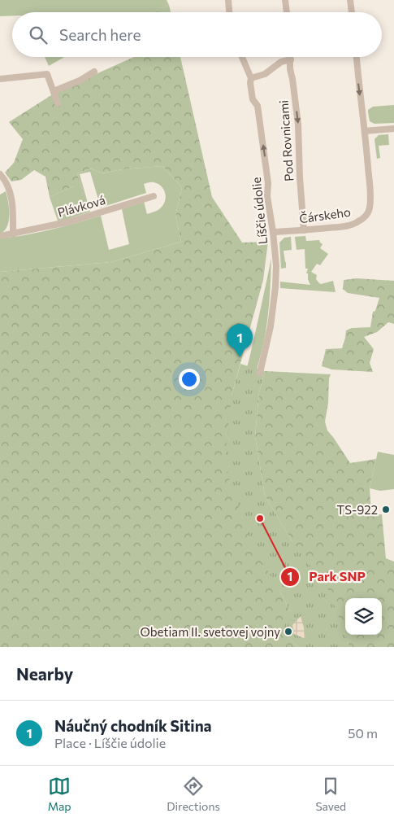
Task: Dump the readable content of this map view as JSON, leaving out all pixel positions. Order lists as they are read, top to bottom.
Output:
{
  "streets": {
    "street": [
      "Pod Rovnicami",
      "Plávková",
      "Líščie údolie",
      "Čárskeho"
    ]
  },
  "crossings": [
    ["Pod Rovnicami", "Čárskeho"],
    ["Líščie údolie", "Čárskeho"]
  ],
  "one_way": ["Pod Rovnicami", "Líščie údolie"],
  "places": ["TS-922", "Park SNP", "Obetiam II. svetovej vojny"],
  "page": {
    "search": "Search here",
    "pins": "1",
    "heading": "Nearby",
    "list": [
      {
        "mark": "1",
        "name": "Náučný chodník Sitina",
        "note": "Place · Líščie údolie",
        "value": "50 m"
      }
    ],
    "nav": ["Map", "Directions", "Saved"]
  }
}
